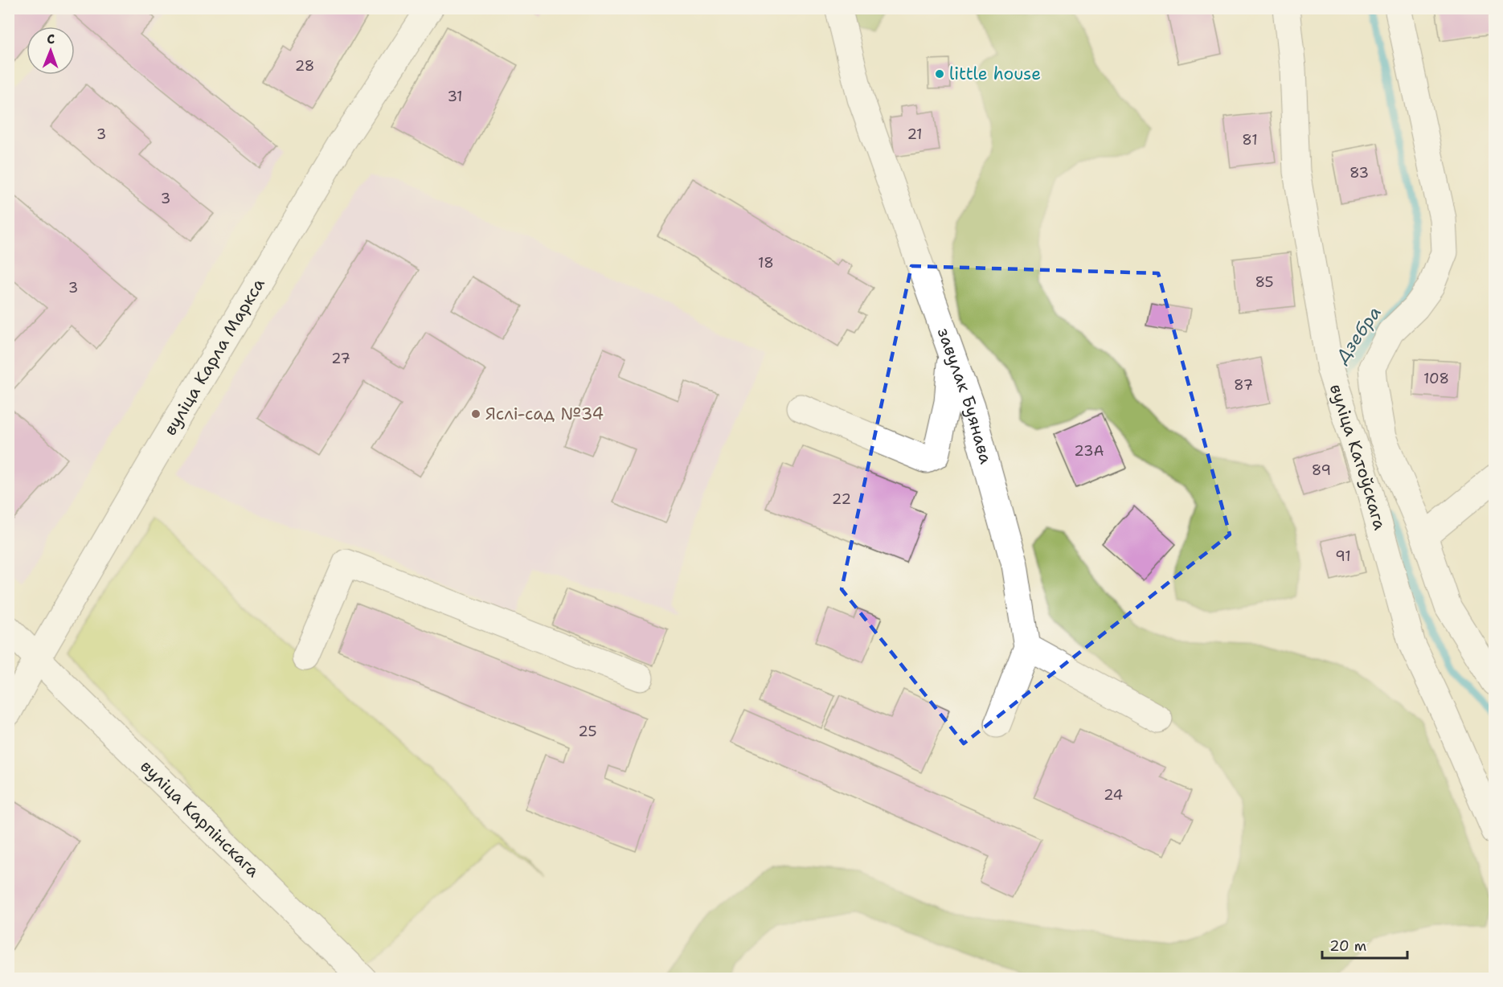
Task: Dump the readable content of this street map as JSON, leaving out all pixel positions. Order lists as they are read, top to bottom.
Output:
{
  "streets": {
    "street": [
      "вуліца Карла Маркса",
      "завулак Буянава",
      "вуліца Катоўскага",
      "вуліца Карпінскага"
    ]
  },
  "crossings": [
    ["вуліца Карла Маркса", "вуліца Карпінскага"]
  ],
  "water": ["Дзебра"],
  "places": ["little house", "Яслі-сад №34"],
  "house_numbers": [
    "28",
    "31",
    "3",
    "21",
    "81",
    "83",
    "3",
    "18",
    "85",
    "3",
    "27",
    "108",
    "87",
    "23А",
    "89",
    "22",
    "91",
    "25",
    "24"
  ],
  "scale_bar": "20 m",
  "north": "top"
}
